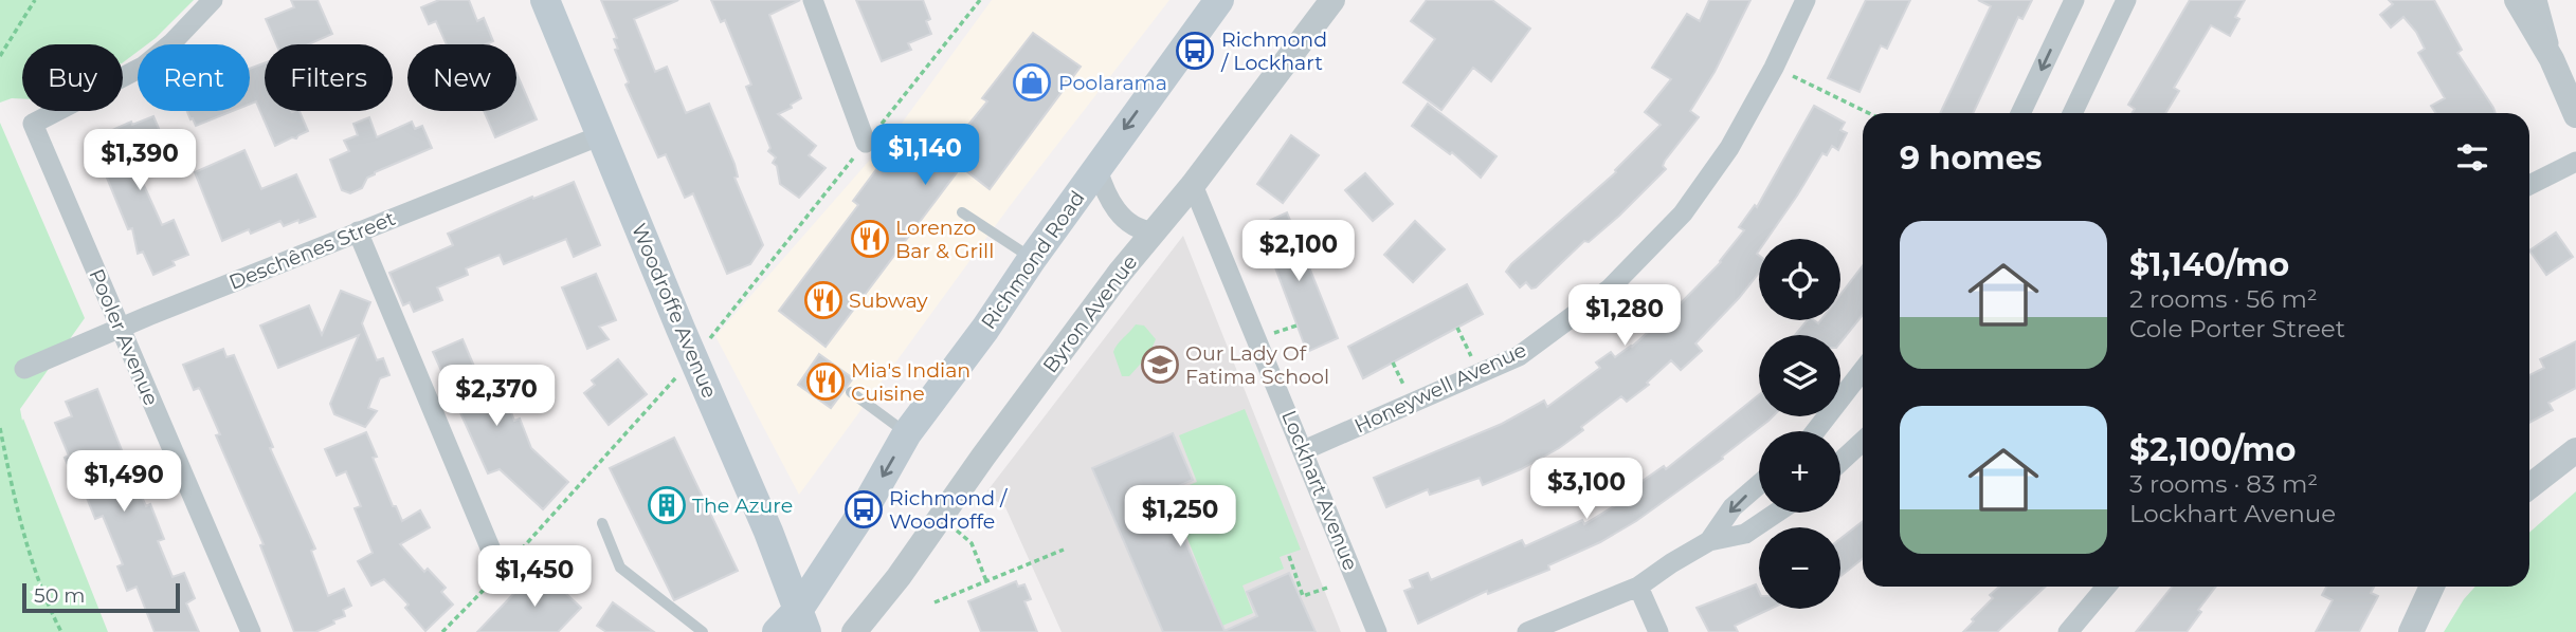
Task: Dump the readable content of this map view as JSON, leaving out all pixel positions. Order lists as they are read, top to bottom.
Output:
{
  "streets": {
    "main road": ["Richmond Road", "Woodroffe Avenue"],
    "street": [
      "Deschênes Street",
      "Byron Avenue",
      "Pooler Avenue",
      "Honeywell Avenue",
      "Lockhart Avenue"
    ]
  },
  "crossings": [
    ["Deschênes Street", "Woodroffe Avenue"],
    ["Deschênes Street", "Pooler Avenue"],
    ["Richmond Road", "Woodroffe Avenue"],
    ["Byron Avenue", "Lockhart Avenue"],
    ["Honeywell Avenue", "Lockhart Avenue"]
  ],
  "one_way": ["Richmond Road"],
  "places": {
    "bus stop": ["Richmond / Lockhart", "Richmond / Woodroffe"],
    "shop": ["Poolarama"],
    "restaurant": ["Lorenzo Bar & Grill", "Subway", "Mia's Indian Cuisine"],
    "school or university": ["Our Lady Of Fatima School"],
    "building": ["The Azure"]
  },
  "scale_bar": "50 m",
  "page": {
    "chip": [
      "Buy",
      "Rent",
      "Filters",
      "New"
    ],
    "heading": "9 homes",
    "price": [
      "$1,140",
      "$1,390",
      "$2,100",
      "$1,280",
      "$2,370",
      "$1,490",
      "$3,100",
      "$1,250",
      "$1,450"
    ],
    "list": [
      {
        "name": "$1,140/mo",
        "note": "2 rooms · 56 m² · Cole Porter Street"
      },
      {
        "name": "$2,100/mo",
        "note": "3 rooms · 83 m² · Lockhart Avenue"
      }
    ],
    "map_buttons": ["+", "−"],
    "scale": "50 m"
  }
}
